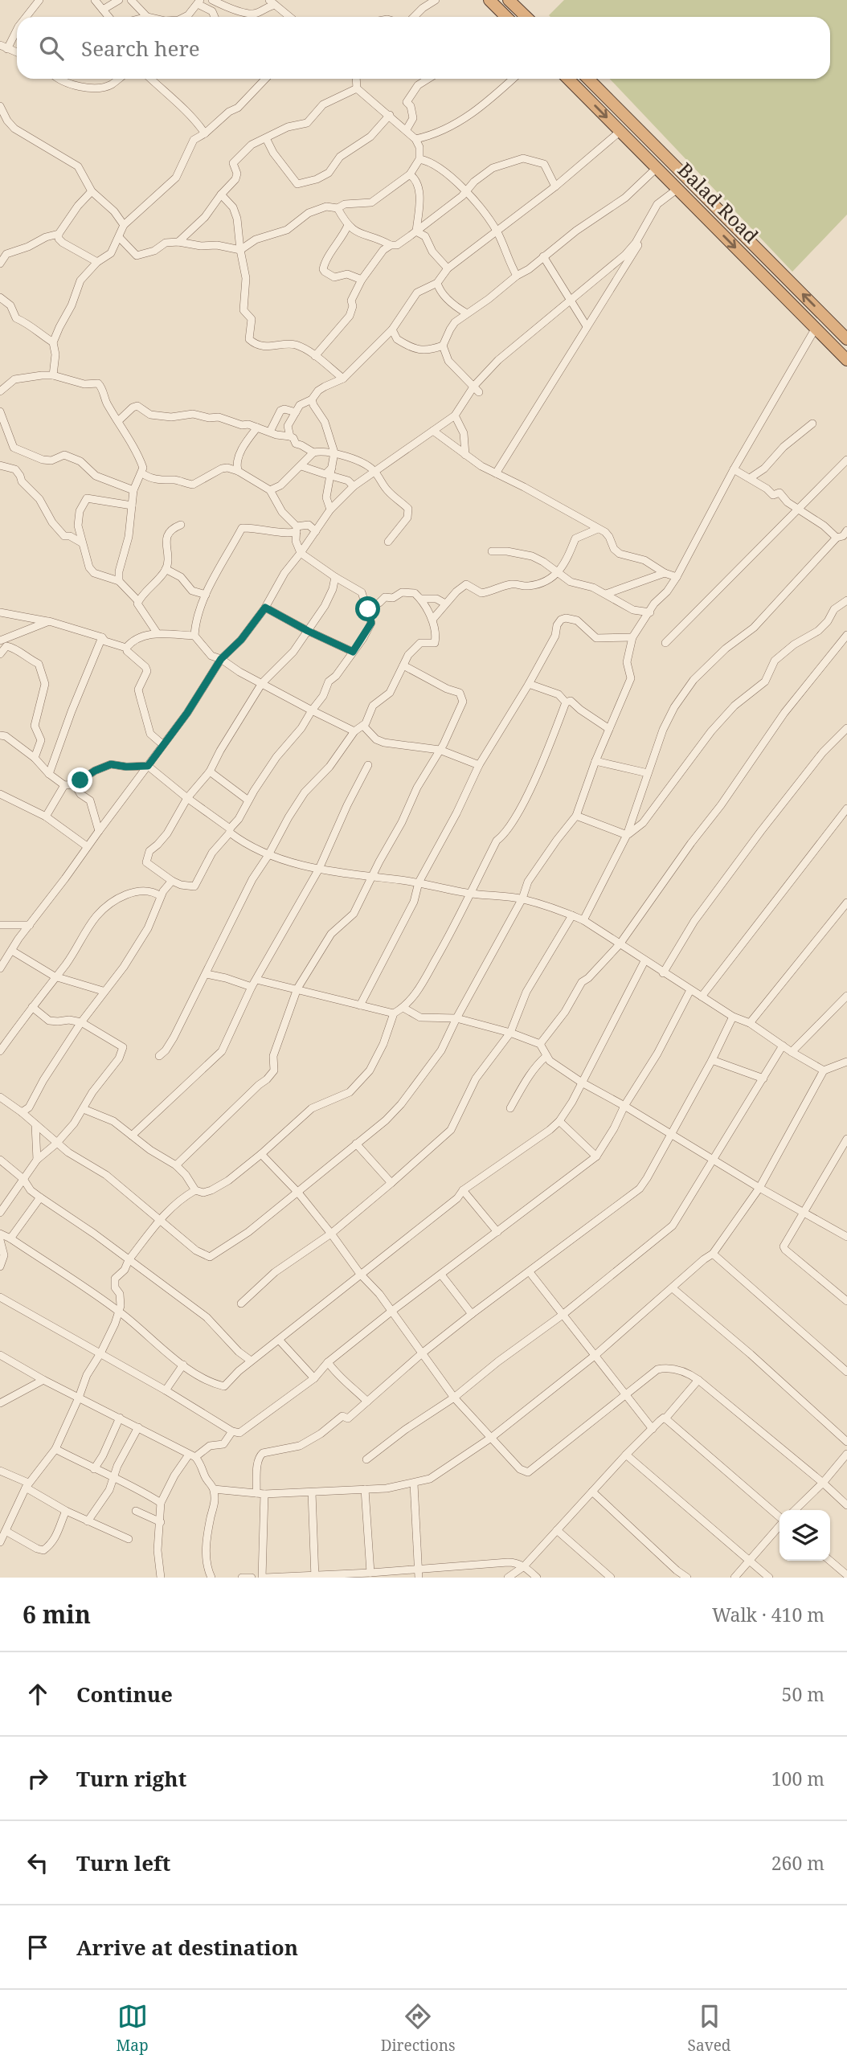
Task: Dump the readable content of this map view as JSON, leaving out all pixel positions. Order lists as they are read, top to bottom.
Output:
{
  "streets": {
    "highway": ["Balad Road"]
  },
  "page": {
    "search": "Search here",
    "heading": ["6 min", "Walk · 410 m"],
    "list": [
      ["Continue", "50 m"],
      ["Turn right", "100 m"],
      ["Turn left", "260 m"],
      "Arrive at destination"
    ],
    "nav": ["Map", "Directions", "Saved"]
  }
}
